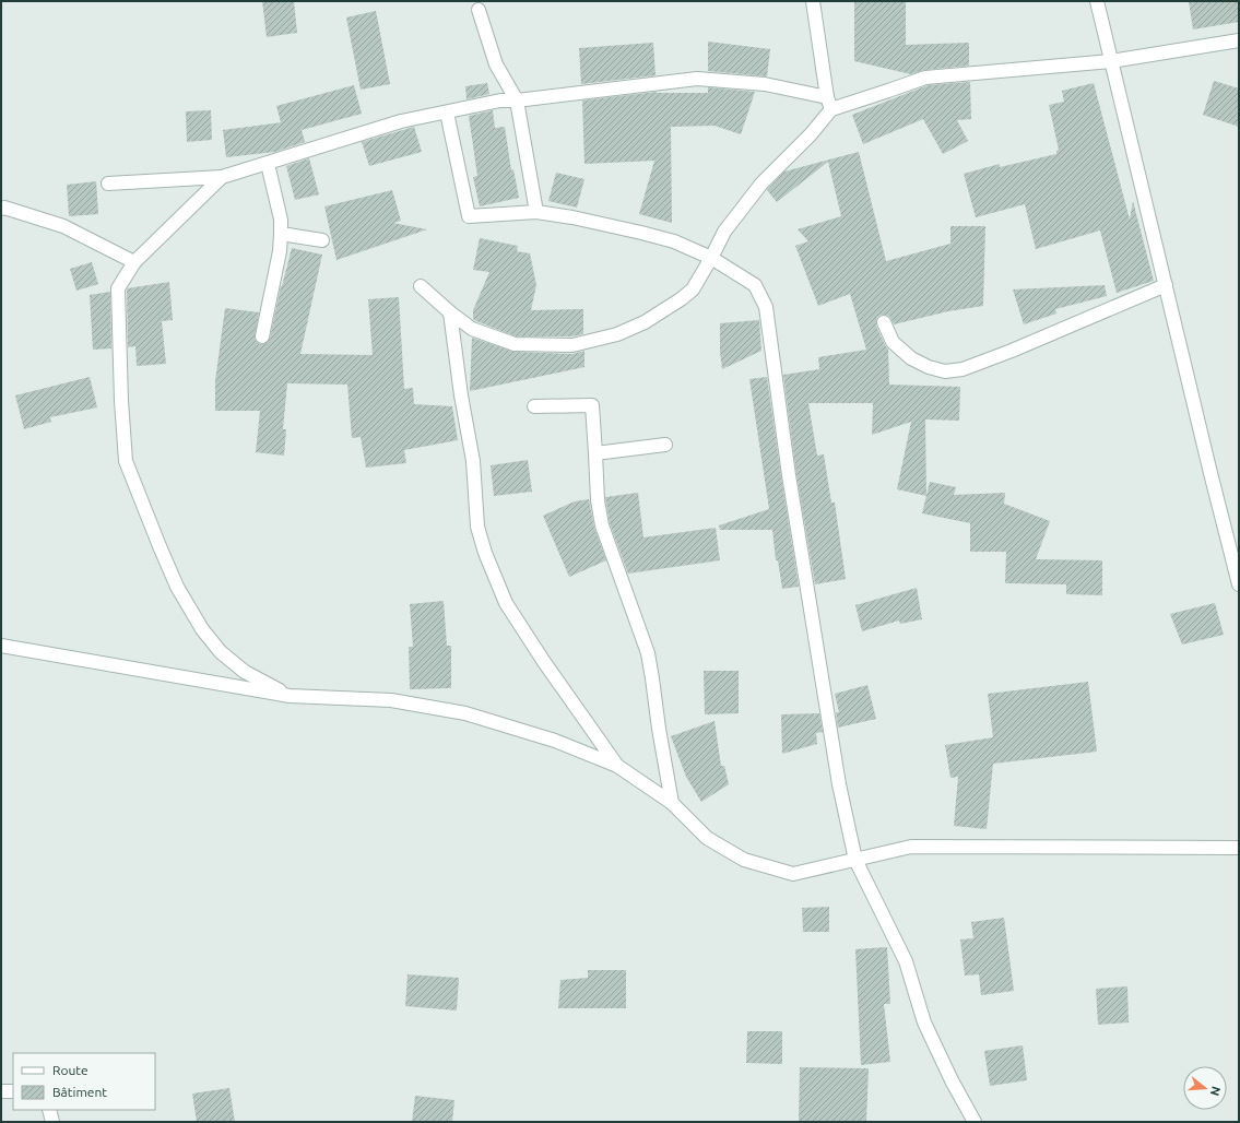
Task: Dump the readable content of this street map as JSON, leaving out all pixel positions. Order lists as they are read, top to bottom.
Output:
{
  "legend": ["Route", "Bâtiment"],
  "north": "right"
}
